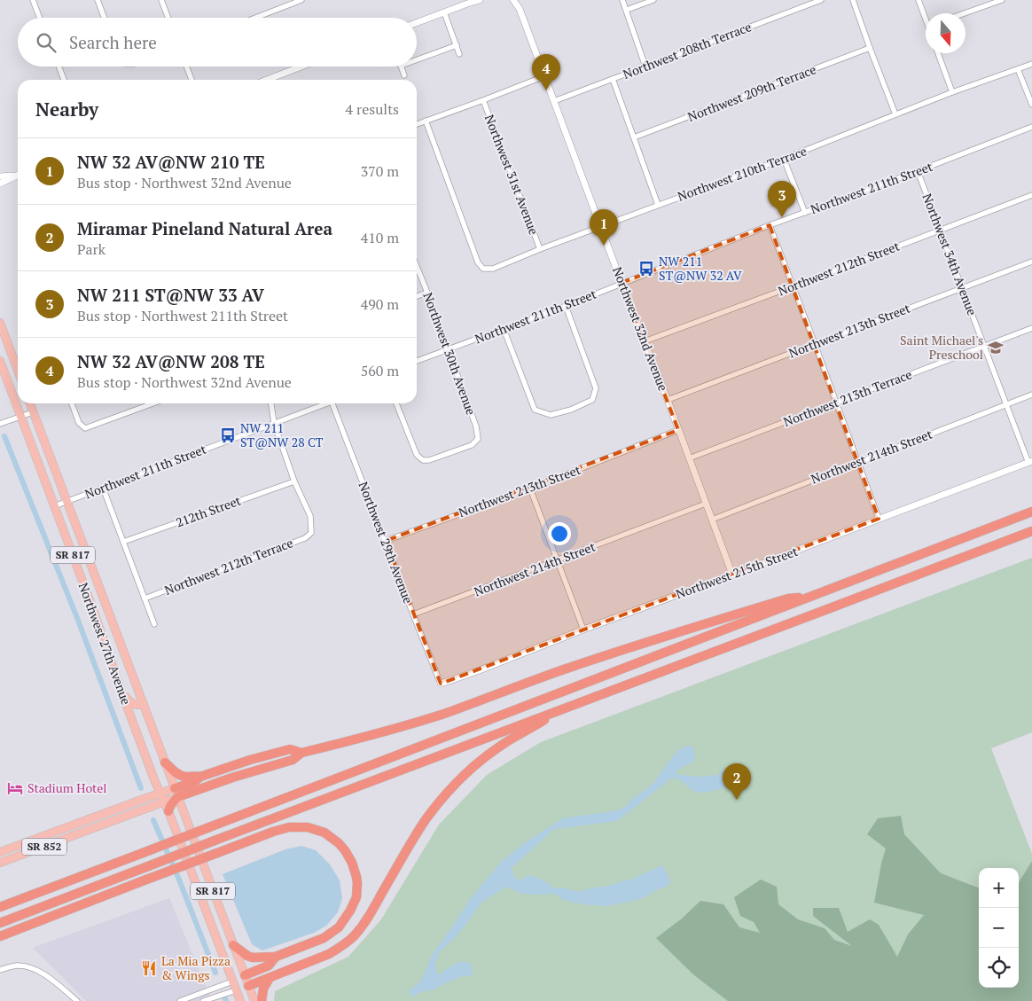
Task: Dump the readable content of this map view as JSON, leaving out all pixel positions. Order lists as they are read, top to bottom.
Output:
{
  "streets": {
    "main road": ["SR 817", "Northwest 27th Avenue", "SR 852"],
    "street": [
      "Northwest 208th Terrace",
      "Northwest 209th Terrace",
      "Northwest 210th Terrace",
      "Northwest 31st Avenue",
      "Northwest 211th Street",
      "Northwest 34th Avenue",
      "Northwest 212th Street",
      "Northwest 32nd Avenue",
      "Northwest 213th Street",
      "Northwest 30th Avenue",
      "Northwest 213th Terrace",
      "Northwest 214th Street",
      "212th Street",
      "Northwest 29th Avenue",
      "Northwest 212th Terrace",
      "Northwest 215th Street"
    ]
  },
  "crossings": [
    ["Northwest 208th Terrace", "Northwest 32nd Avenue"],
    ["Northwest 210th Terrace", "Northwest 31st Avenue"],
    ["Northwest 210th Terrace", "Northwest 32nd Avenue"],
    ["Northwest 211th Street", "Northwest 34th Avenue"],
    ["Northwest 211th Street", "Northwest 32nd Avenue"],
    ["Northwest 211th Street", "Northwest 30th Avenue"],
    ["Northwest 211th Street", "Northwest 27th Avenue"],
    ["Northwest 34th Avenue", "Northwest 212th Street"],
    ["Northwest 34th Avenue", "Northwest 213th Street"],
    ["Northwest 34th Avenue", "Northwest 213th Terrace"],
    ["Northwest 34th Avenue", "Northwest 214th Street"],
    ["Northwest 34th Avenue", "Northwest 215th Street"],
    ["Northwest 212th Street", "Northwest 32nd Avenue"],
    ["Northwest 32nd Avenue", "Northwest 213th Street"],
    ["Northwest 32nd Avenue", "Northwest 213th Terrace"],
    ["Northwest 32nd Avenue", "Northwest 214th Street"],
    ["Northwest 32nd Avenue", "Northwest 215th Street"],
    ["Northwest 213th Street", "Northwest 29th Avenue"],
    ["Northwest 214th Street", "Northwest 29th Avenue"],
    ["212th Street", "Northwest 212th Terrace"],
    ["Northwest 29th Avenue", "Northwest 215th Street"],
    ["SR 817", "Northwest 27th Avenue"],
    ["SR 817", "SR 852"],
    ["Northwest 27th Avenue", "SR 852"]
  ],
  "places": {
    "bus stop": ["NW 211 ST@NW 32 AV", "NW 211 ST@NW 28 CT"],
    "school or university": ["Saint Michael's Preschool"],
    "hotel": ["Stadium Hotel"],
    "restaurant": ["La Mia Pizza & Wings"]
  },
  "north": "bottom",
  "page": {
    "search": "Search here",
    "pins": [
      "4",
      "3",
      "1",
      "2"
    ],
    "heading": ["Nearby", "4 results"],
    "list": [
      {
        "mark": "1",
        "name": "NW 32 AV@NW 210 TE",
        "note": "Bus stop · Northwest 32nd Avenue",
        "value": "370 m"
      },
      {
        "mark": "2",
        "name": "Miramar Pineland Natural Area",
        "note": "Park",
        "value": "410 m"
      },
      {
        "mark": "3",
        "name": "NW 211 ST@NW 33 AV",
        "note": "Bus stop · Northwest 211th Street",
        "value": "490 m"
      },
      {
        "mark": "4",
        "name": "NW 32 AV@NW 208 TE",
        "note": "Bus stop · Northwest 32nd Avenue",
        "value": "560 m"
      }
    ],
    "map_buttons": ["+", "−"]
  }
}
